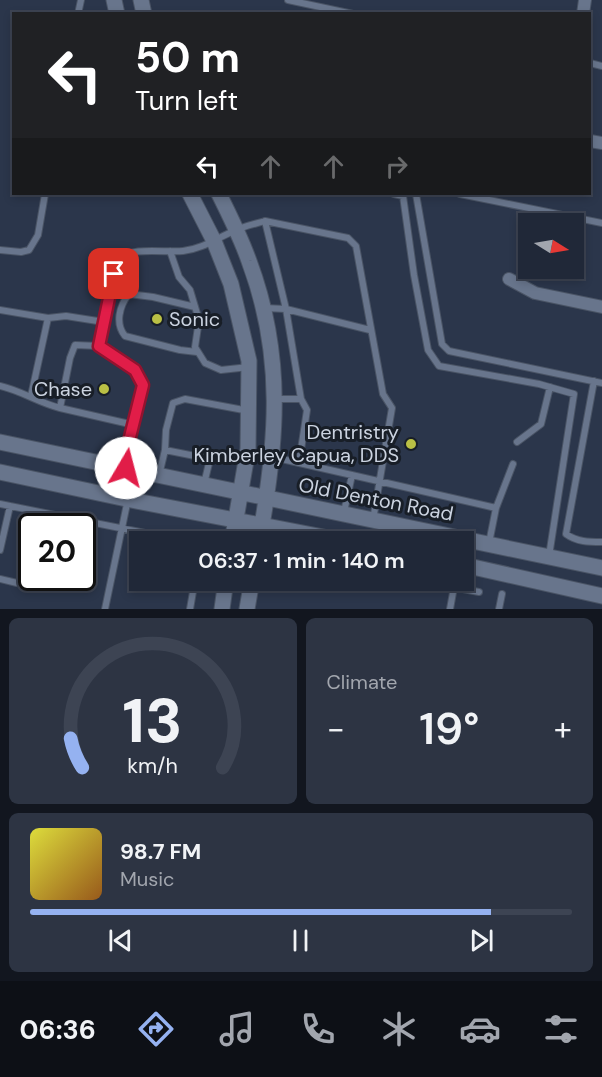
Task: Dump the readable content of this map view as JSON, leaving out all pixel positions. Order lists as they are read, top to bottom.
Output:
{
  "streets": {
    "main road": ["Old Denton Road"]
  },
  "places": ["Sonic", "Chase", "Dentristry Kimberley Capua, DDS"],
  "north": "right",
  "page": {
    "turn": ["50 m", "Turn left"],
    "limit": "20",
    "trip": "06:37 · 1 min · 140 m",
    "tile": "Climate",
    "heat": ["−", "19°", "+"],
    "song": ["98.7 FM", "Music"],
    "tabs": "06:36",
    "gauge": ["13", "km/h"]
  }
}
